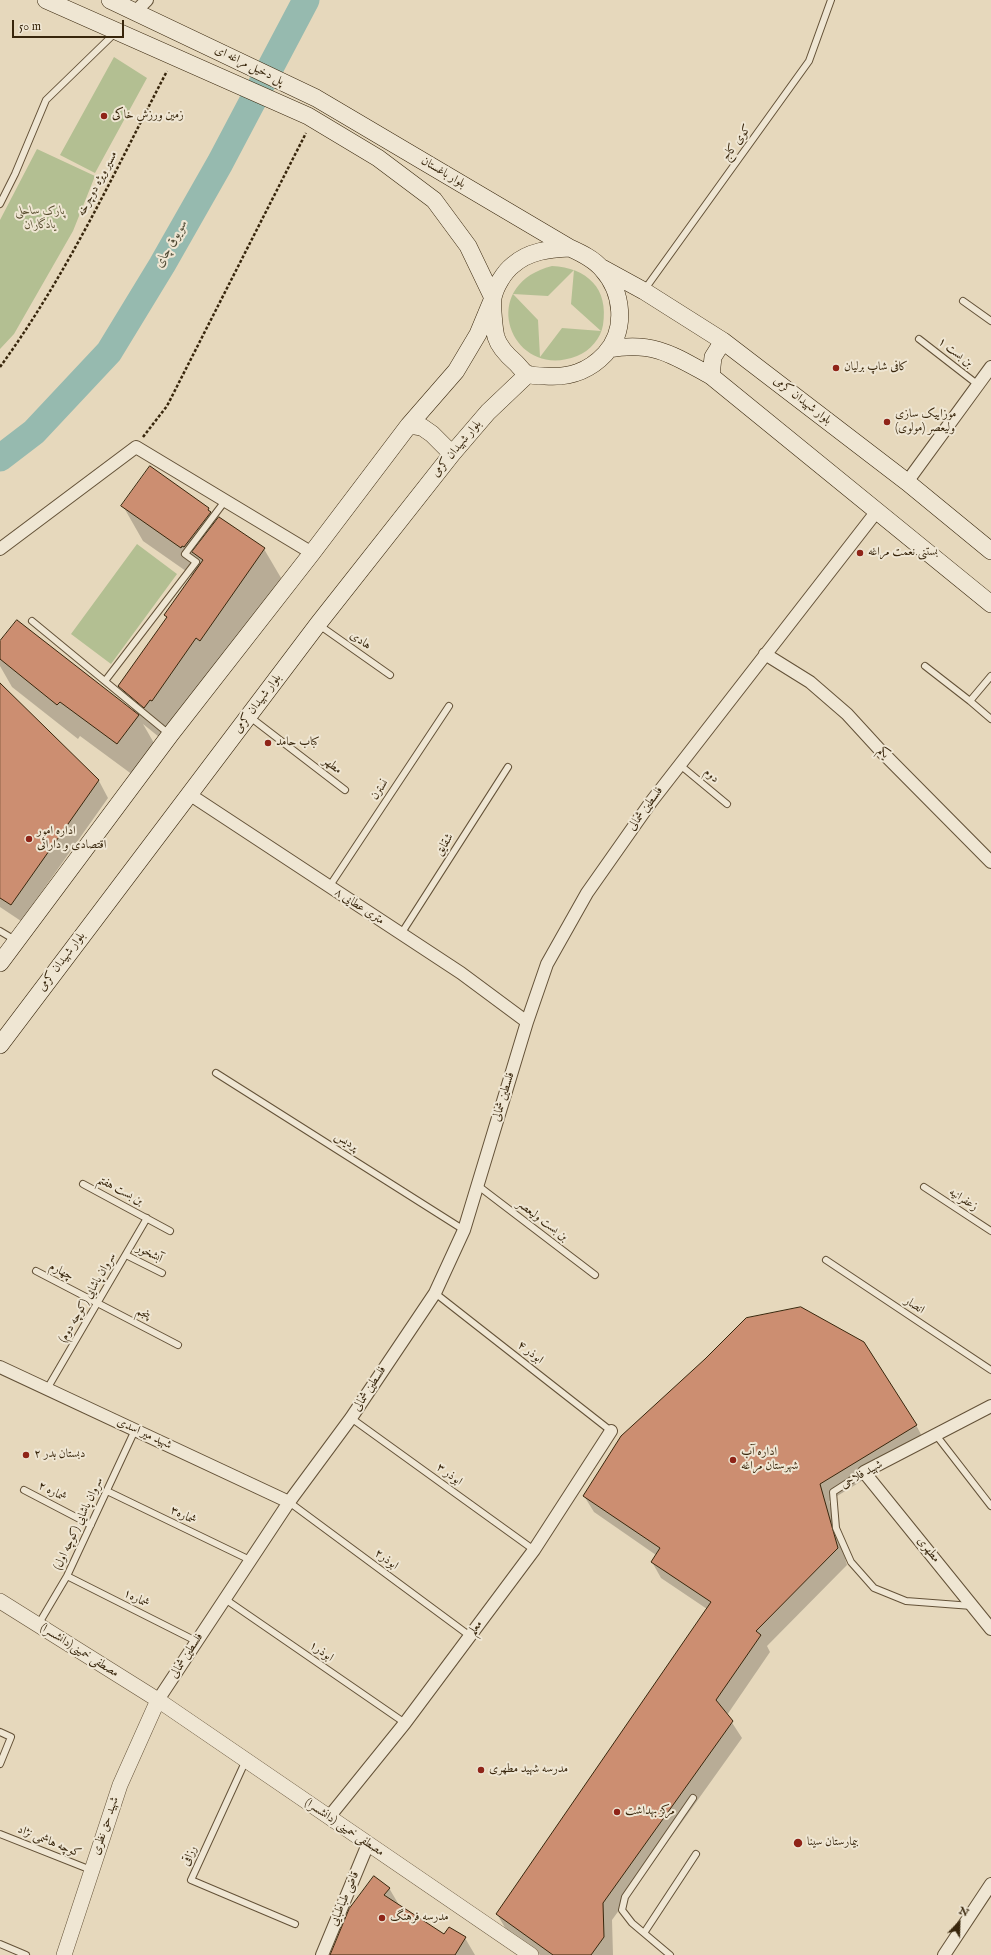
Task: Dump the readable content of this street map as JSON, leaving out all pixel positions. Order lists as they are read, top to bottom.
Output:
{
  "streets": {
    "main road": ["پل دخیل مراغه ای", "بلوار باغستان", "بلوار شهیدان کرمی"],
    "street": [
      "یکم",
      "فلسطین شمالی",
      "۸ متری عطایی",
      "شهید میر اسدی",
      "شهید فلاحی",
      "مطهری",
      "معلم",
      "(دانشسرا)مصطفی خمینی",
      "شهید حق نظری",
      "مصطفی خمینی (دانشسرا)",
      "قاضی طباطبایی"
    ],
    "lane": [
      "کوی کاج",
      "بن بست ۱",
      "هادی",
      "مطهر",
      "دوم",
      "نسترن",
      "شقایق",
      "پردیس",
      "بن بست هفتم",
      "زعفرانیه",
      "بن بست ولیعصر",
      "آبشخور",
      "چهارم",
      "سروان پاشایی (کوچه دوم)",
      "انصار",
      "پنجم",
      "ابوذر ۴",
      "ابوذر ۳",
      "شماره ۲",
      "شماره۳",
      "سروان پاشایی (کوچه اول)",
      "ابوذر۲",
      "شماره۱",
      "ابوذر۱",
      "کوچه هاشمی نژاد",
      "رزاقی"
    ],
    "path": ["مسیر ویژه دوچرخه"]
  },
  "crossings": [
    ["پل دخیل مراغه ای", "بلوار باغستان"],
    ["پل دخیل مراغه ای", "مسیر ویژه دوچرخه"],
    ["کوی کاج", "بلوار شهیدان کرمی"],
    ["بلوار باغستان", "بلوار شهیدان کرمی"],
    ["بلوار شهیدان کرمی", "هادی"],
    ["بلوار شهیدان کرمی", "مطهر"],
    ["بلوار شهیدان کرمی", "۸ متری عطایی"],
    ["یکم", "فلسطین شمالی"],
    ["دوم", "فلسطین شمالی"],
    ["نسترن", "۸ متری عطایی"],
    ["فلسطین شمالی", "۸ متری عطایی"],
    ["فلسطین شمالی", "پردیس"],
    ["فلسطین شمالی", "بن بست ولیعصر"],
    ["فلسطین شمالی", "ابوذر ۴"],
    ["فلسطین شمالی", "شهید میر اسدی"],
    ["فلسطین شمالی", "ابوذر ۳"],
    ["فلسطین شمالی", "شماره۳"],
    ["فلسطین شمالی", "ابوذر۲"],
    ["فلسطین شمالی", "شماره۱"],
    ["فلسطین شمالی", "(دانشسرا)مصطفی خمینی"],
    ["فلسطین شمالی", "ابوذر۱"],
    ["فلسطین شمالی", "شهید حق نظری"],
    ["فلسطین شمالی", "مصطفی خمینی (دانشسرا)"],
    ["شقایق", "۸ متری عطایی"],
    ["بن بست هفتم", "سروان پاشایی (کوچه دوم)"],
    ["آبشخور", "سروان پاشایی (کوچه دوم)"],
    ["چهارم", "سروان پاشایی (کوچه دوم)"],
    ["چهارم", "پنجم"],
    ["سروان پاشایی (کوچه دوم)", "پنجم"],
    ["سروان پاشایی (کوچه دوم)", "شهید میر اسدی"],
    ["ابوذر ۴", "معلم"],
    ["شهید میر اسدی", "سروان پاشایی (کوچه اول)"],
    ["شهید میر اسدی", "ابوذر۲"],
    ["ابوذر ۳", "معلم"],
    ["شهید فلاحی", "مطهری"],
    ["شماره ۲", "سروان پاشایی (کوچه اول)"],
    ["شماره۳", "سروان پاشایی (کوچه اول)"],
    ["سروان پاشایی (کوچه اول)", "شماره۱"],
    ["سروان پاشایی (کوچه اول)", "(دانشسرا)مصطفی خمینی"],
    ["ابوذر۲", "معلم"],
    ["معلم", "ابوذر۱"],
    ["معلم", "مصطفی خمینی (دانشسرا)"],
    ["(دانشسرا)مصطفی خمینی", "شهید حق نظری"],
    ["(دانشسرا)مصطفی خمینی", "مصطفی خمینی (دانشسرا)"],
    ["شهید حق نظری", "مصطفی خمینی (دانشسرا)"],
    ["شهید حق نظری", "کوچه هاشمی نژاد"],
    ["مصطفی خمینی (دانشسرا)", "رزاقی"],
    ["مصطفی خمینی (دانشسرا)", "قاضی طباطبایی"]
  ],
  "water": ["سویوق چای"],
  "parks": ["پارک ساحلی یادگاران"],
  "places": [
    "زمین ورزش خاکی",
    "کافی شاپ برلیان",
    "موزاییک سازی ولیعصر (مولوی)",
    "بستنی نعمت مراغه",
    "کباب حامد",
    "اداره امور اقتصادی و دارائی",
    "دبستان بدر ۲",
    "اداره آب شهرستان مراغه",
    "مدرسه شهید مطهری",
    "مرکز بهداشت",
    "بیمارستان سینا",
    "مدرسه فرهنگ"
  ],
  "scale_bar": "50 m",
  "north": "top right"
}
